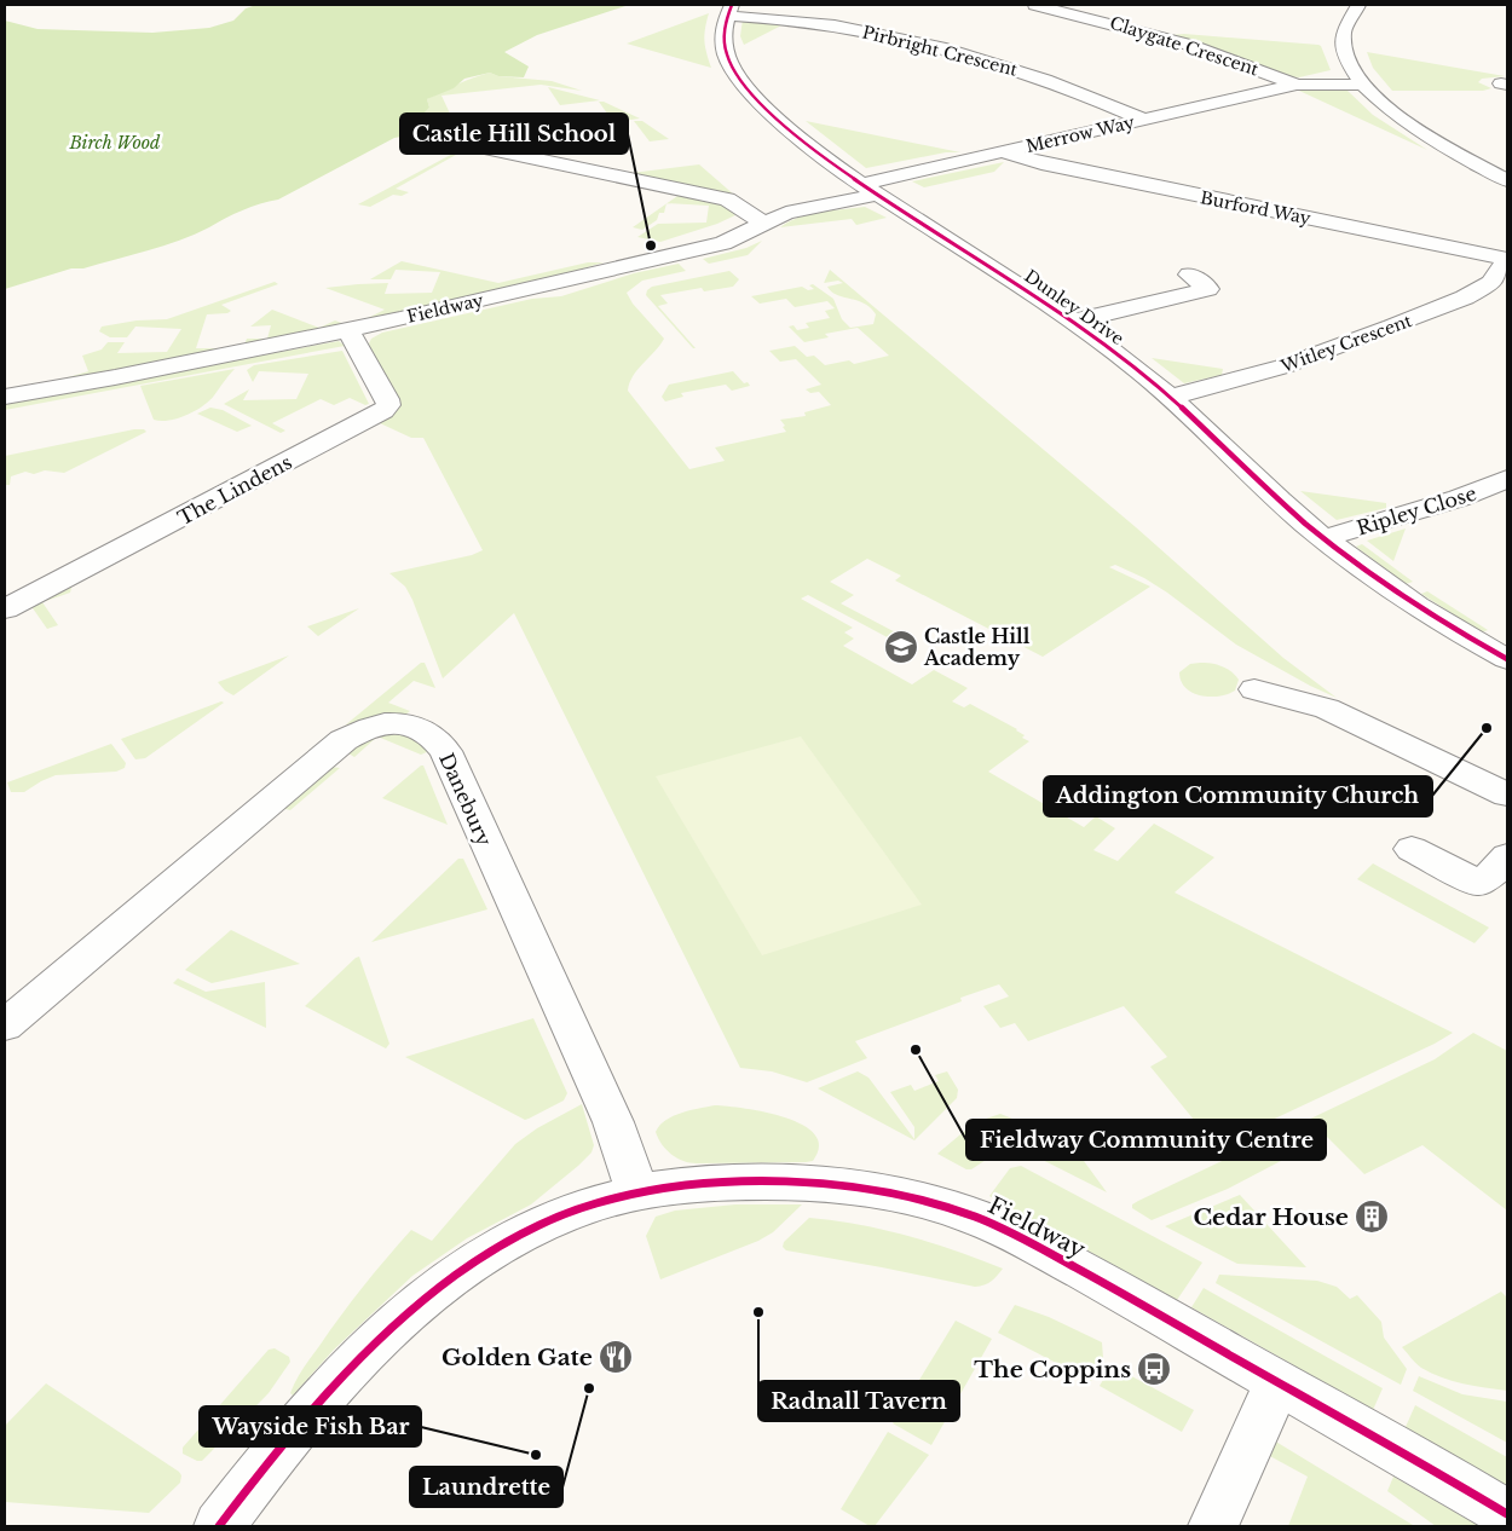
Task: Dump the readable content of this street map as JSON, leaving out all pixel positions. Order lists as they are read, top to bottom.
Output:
{
  "streets": {
    "street": [
      "Claygate Crescent",
      "Pirbright Crescent",
      "Merrow Way",
      "Burford Way",
      "Dunley Drive",
      "Fieldway",
      "Witley Crescent",
      "The Lindens",
      "Ripley Close",
      "Danebury"
    ]
  },
  "crossings": [
    ["Claygate Crescent", "Merrow Way"],
    ["Pirbright Crescent", "Merrow Way"],
    ["Pirbright Crescent", "Dunley Drive"],
    ["Merrow Way", "Burford Way"],
    ["Merrow Way", "Dunley Drive"],
    ["Merrow Way", "Fieldway"],
    ["Burford Way", "Witley Crescent"],
    ["Dunley Drive", "Fieldway"],
    ["Dunley Drive", "Witley Crescent"],
    ["Dunley Drive", "Ripley Close"],
    ["Fieldway", "The Lindens"],
    ["Fieldway", "Danebury"]
  ],
  "parks": ["Birch Wood"],
  "places": {
    "other": [
      "Castle Hill School",
      "Addington Community Church",
      "Fieldway Community Centre",
      "Radnall Tavern",
      "Laundrette",
      "Wayside Fish Bar"
    ],
    "school or university": ["Castle Hill Academy"],
    "building": ["Cedar House"],
    "restaurant": ["Golden Gate"],
    "bus stop": ["The Coppins"]
  }
}
